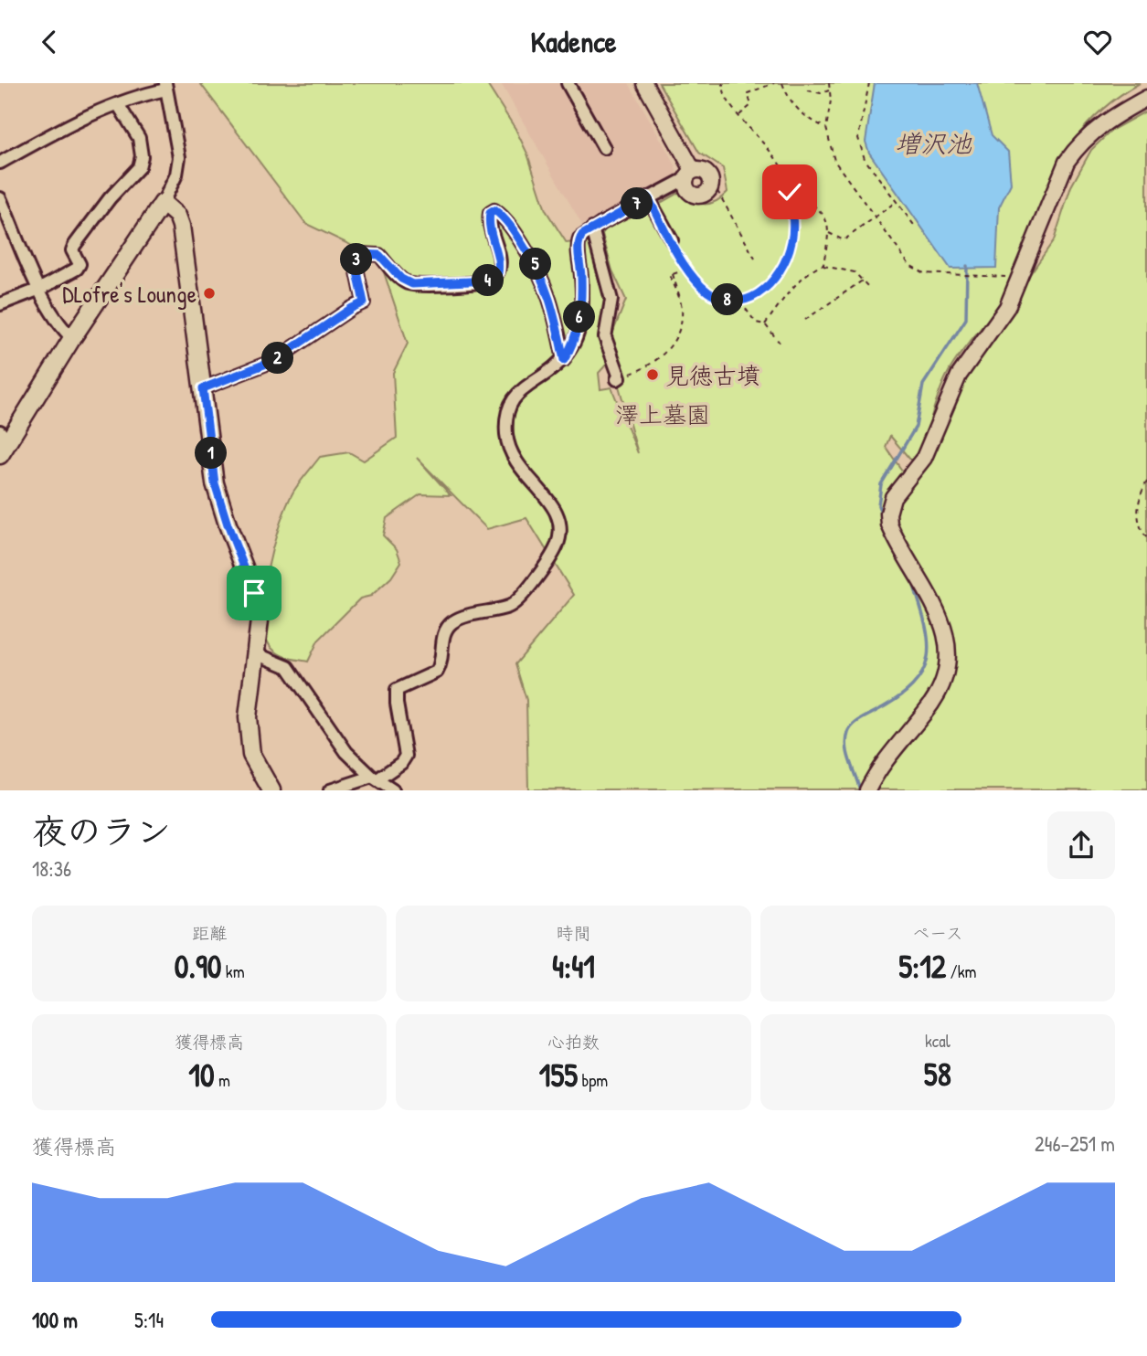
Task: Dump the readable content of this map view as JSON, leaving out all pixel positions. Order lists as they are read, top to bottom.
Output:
{
  "water": ["増沢池"],
  "parks": ["澤上墓園"],
  "places": ["DLofre's Lounge", "見徳古墳"],
  "page": {
    "header": "Kadence",
    "pins": [
      "7",
      "3",
      "5",
      "4",
      "8",
      "6",
      "2",
      "1"
    ],
    "heading": ["夜のラン", "18:36"],
    "stats": [
      ["距離", "0.90 km"],
      ["時間", "4:41"],
      ["ペース", "5:12 /km"],
      ["獲得標高", "10 m"],
      ["心拍数", "155 bpm"],
      ["kcal", "58"]
    ],
    "chart": ["獲得標高", "246–251 m"],
    "list": [
      {
        "name": "100 m",
        "note": "5:14"
      }
    ]
  }
}
